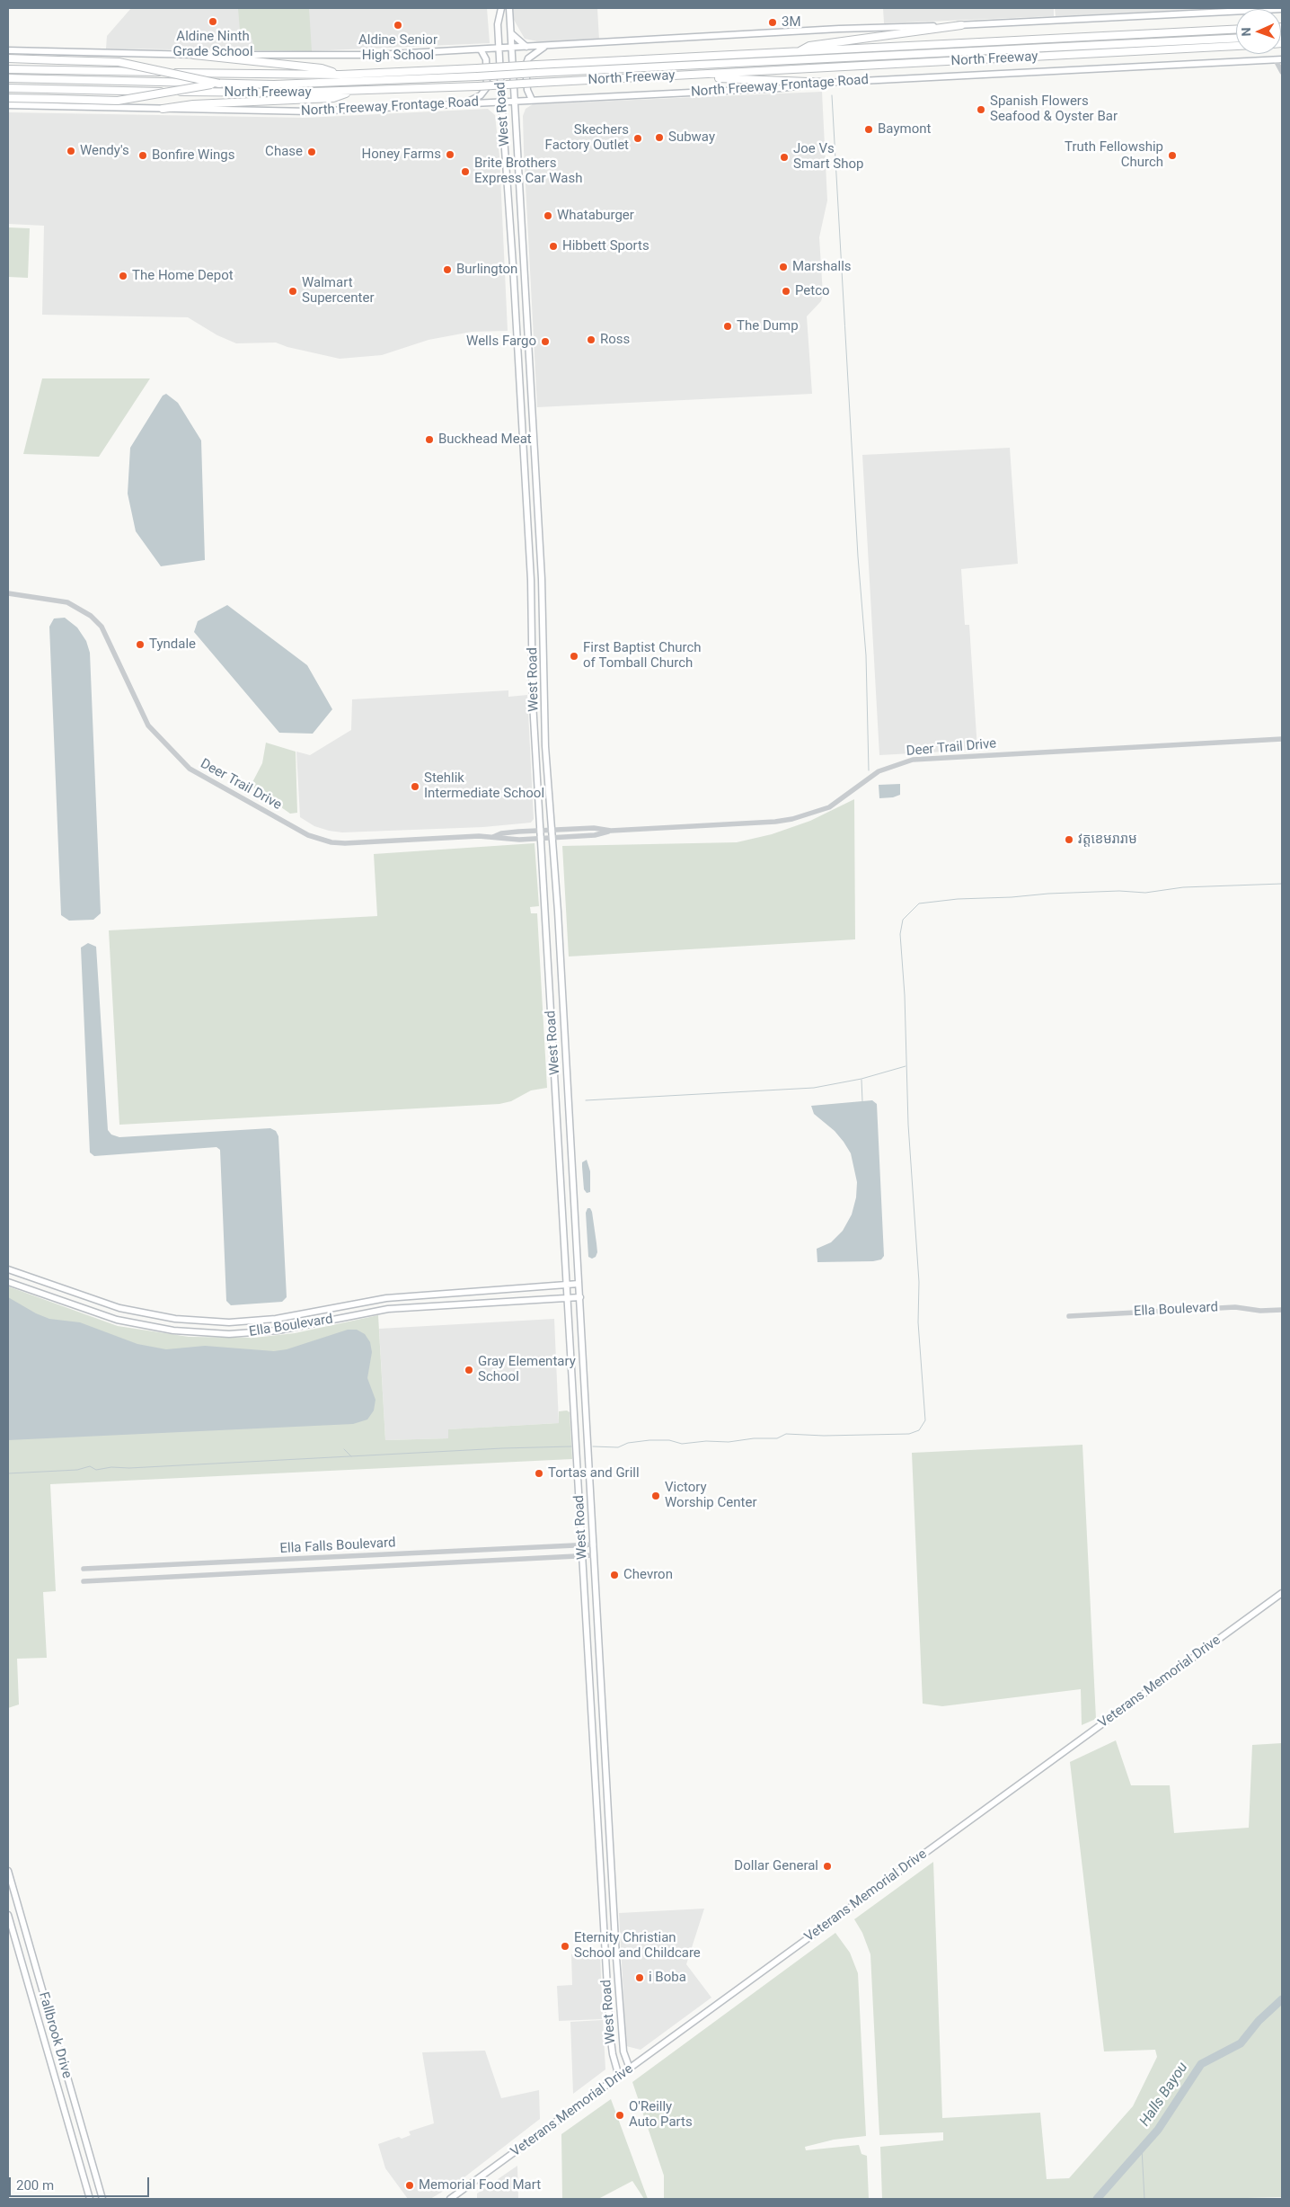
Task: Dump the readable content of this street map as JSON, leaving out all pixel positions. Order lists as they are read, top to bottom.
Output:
{
  "streets": {
    "highway": ["North Freeway"],
    "main road": [
      "North Freeway Frontage Road",
      "West Road",
      "Ella Boulevard",
      "Veterans Memorial Drive",
      "Fallbrook Drive"
    ],
    "street": ["Deer Trail Drive", "Ella Falls Boulevard"]
  },
  "crossings": [
    ["North Freeway Frontage Road", "West Road"],
    ["West Road", "Deer Trail Drive"],
    ["West Road", "Ella Boulevard"],
    ["West Road", "Ella Falls Boulevard"],
    ["West Road", "Veterans Memorial Drive"]
  ],
  "water": ["Halls Bayou"],
  "places": [
    "Aldine Ninth Grade School",
    "3M",
    "Aldine Senior High School",
    "Spanish Flowers Seafood & Oyster Bar",
    "Baymont",
    "Subway",
    "Skechers Factory Outlet",
    "Wendy's",
    "Chase",
    "Honey Farms",
    "Bonfire Wings",
    "Truth Fellowship Church",
    "Joe Vs Smart Shop",
    "Brite Brothers Express Car Wash",
    "Whataburger",
    "Hibbett Sports",
    "Marshalls",
    "Burlington",
    "The Home Depot",
    "Walmart Supercenter",
    "Petco",
    "The Dump",
    "Ross",
    "Wells Fargo",
    "Buckhead Meat",
    "Tyndale",
    "First Baptist Church of Tomball Church",
    "Stehlik Intermediate School",
    "វត្តខេមរារាម",
    "Gray Elementary School",
    "Tortas and Grill",
    "Victory Worship Center",
    "Chevron",
    "Dollar General",
    "Eternity Christian School and Childcare",
    "i Boba",
    "O'Reilly Auto Parts",
    "Memorial Food Mart"
  ],
  "scale_bar": "200 m",
  "north": "left"
}
